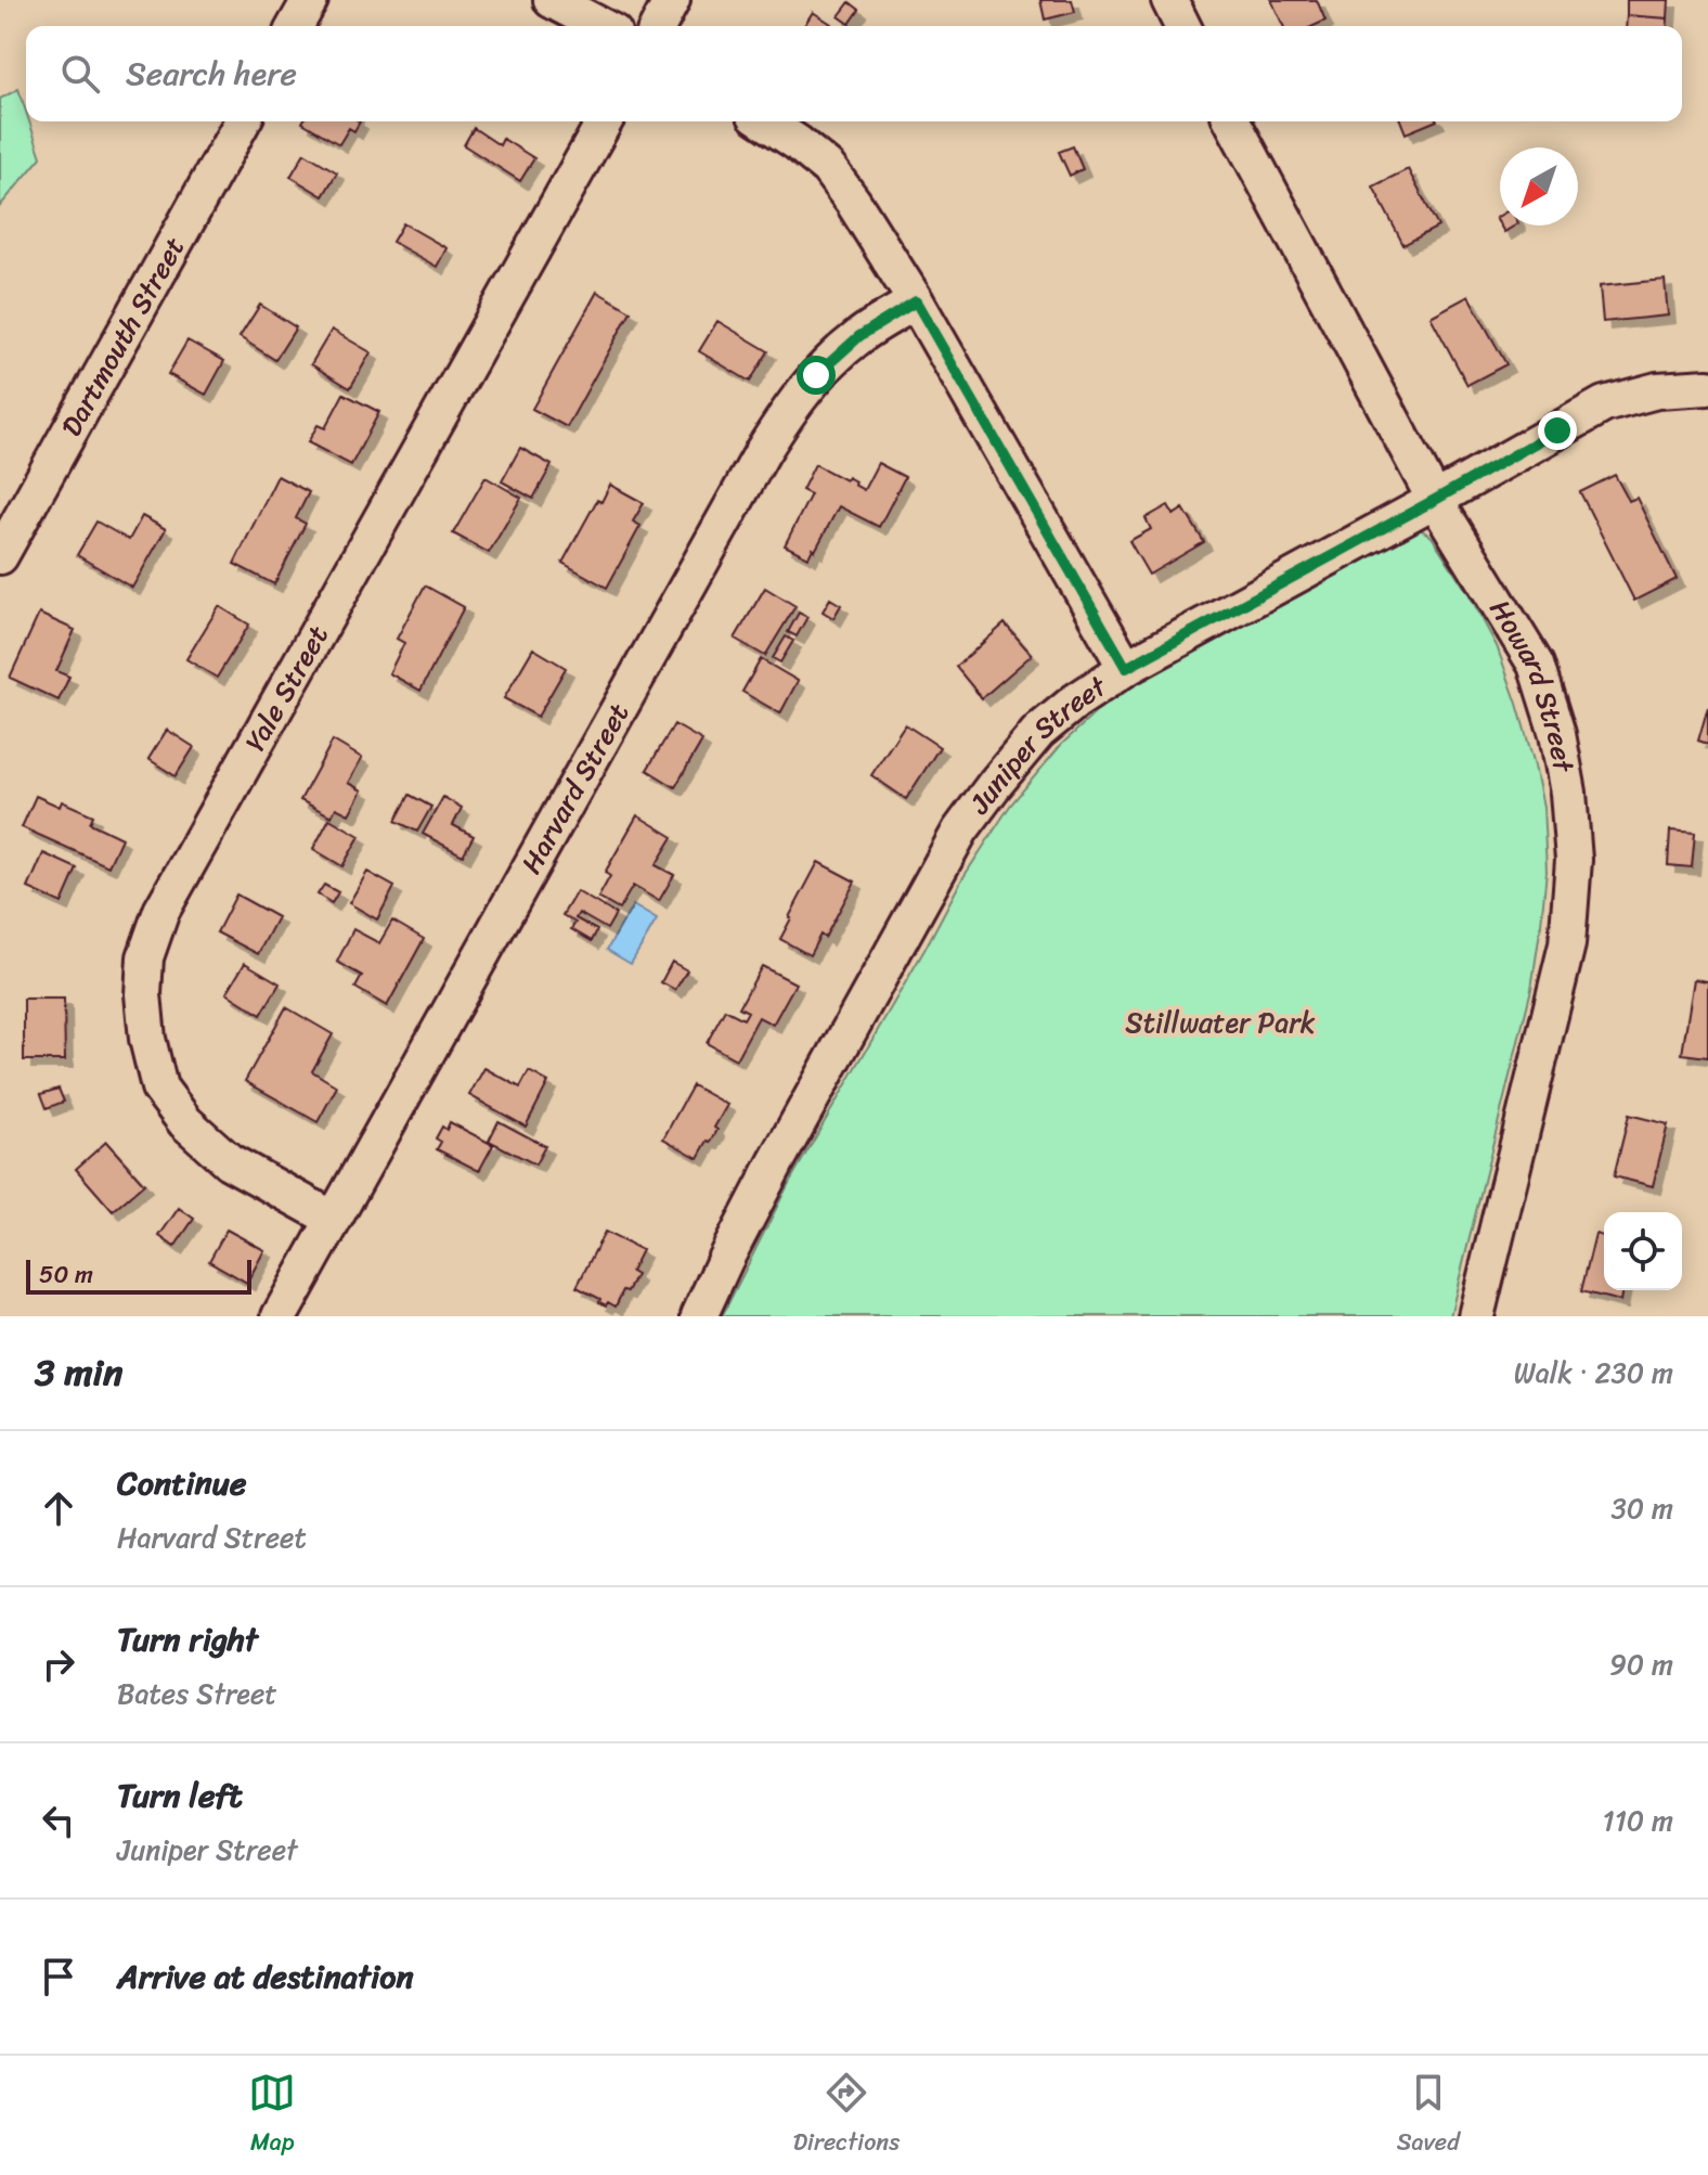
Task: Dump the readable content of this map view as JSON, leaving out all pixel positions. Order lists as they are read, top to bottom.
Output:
{
  "streets": {
    "street": [
      "Dartmouth Street",
      "Howard Street",
      "Yale Street",
      "Juniper Street",
      "Harvard Street"
    ]
  },
  "crossings": [
    ["Howard Street", "Juniper Street"],
    ["Yale Street", "Harvard Street"]
  ],
  "parks": ["Stillwater Park"],
  "scale_bar": "50 m",
  "north": "bottom left",
  "page": {
    "search": "Search here",
    "scale": "50 m",
    "heading": ["3 min", "Walk · 230 m"],
    "list": [
      ["Continue", "Harvard Street", "30 m"],
      ["Turn right", "Bates Street", "90 m"],
      ["Turn left", "Juniper Street", "110 m"],
      "Arrive at destination"
    ],
    "nav": ["Map", "Directions", "Saved"]
  }
}
